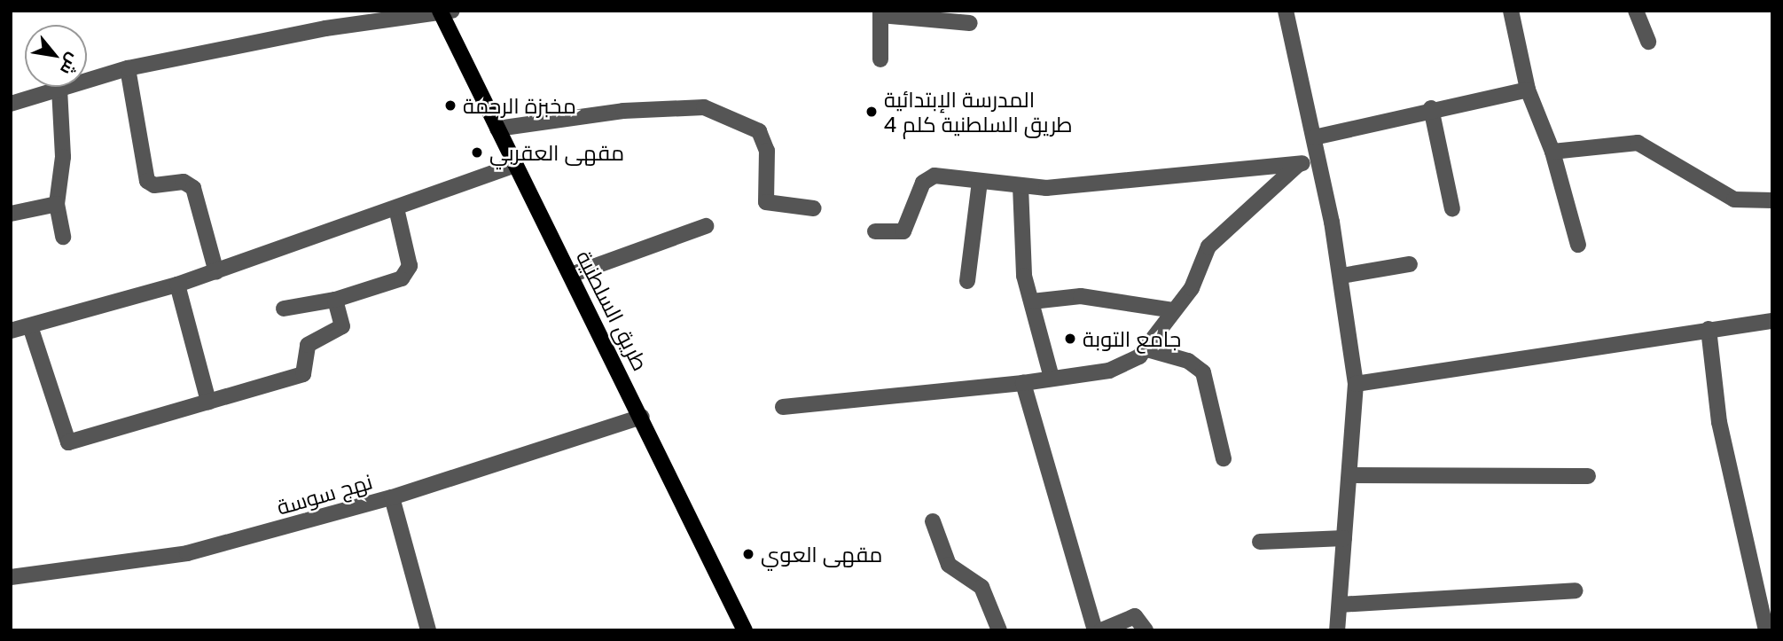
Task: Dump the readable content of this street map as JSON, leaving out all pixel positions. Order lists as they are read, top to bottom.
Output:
{
  "streets": {
    "main road": ["طريق السلطنية"],
    "street": ["نهج سوسة"]
  },
  "crossings": [
    ["طريق السلطنية", "نهج سوسة"]
  ],
  "places": [
    "مخبزة الرحمة",
    "المدرسة الإبتدائية طريق السلطنية كلم 4",
    "مقهى العقربي",
    "جامع التوبة",
    "مقهى العوي"
  ],
  "north": "bottom right"
}
